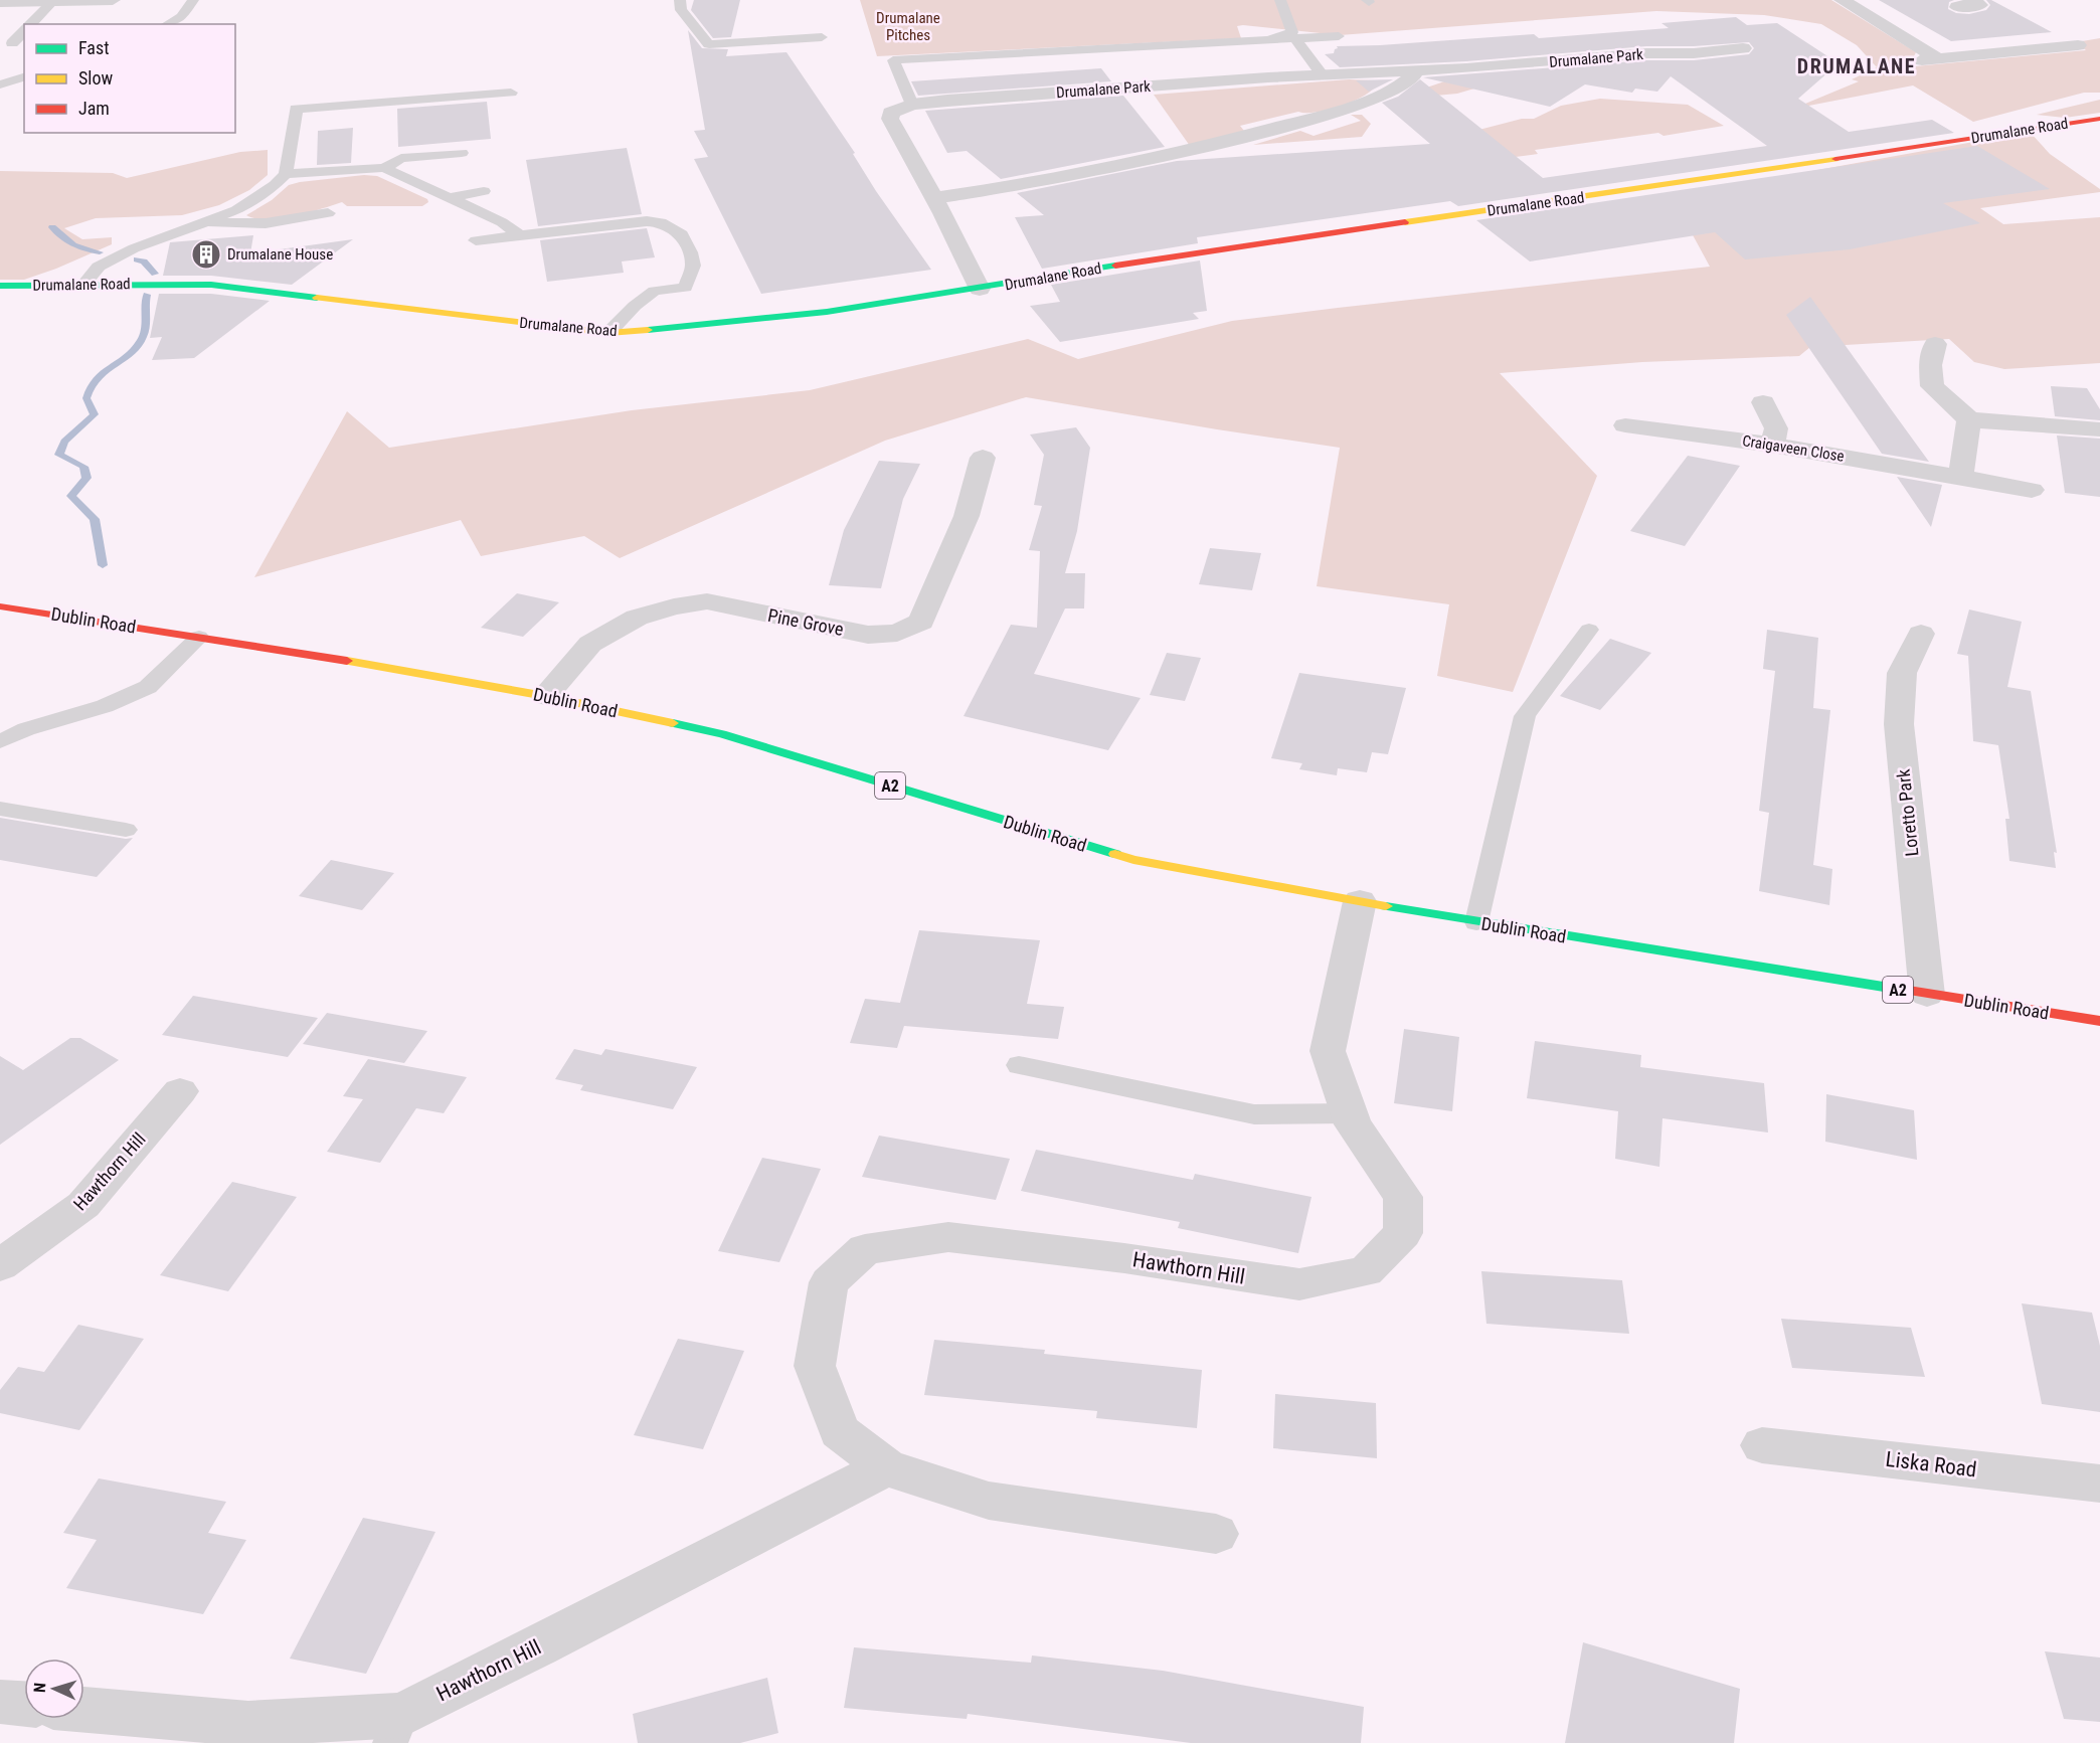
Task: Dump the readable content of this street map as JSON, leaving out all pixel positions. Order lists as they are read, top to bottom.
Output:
{
  "streets": {
    "main road": ["Drumalane Road", "Dublin Road", "A2"],
    "street": [
      "Drumalane Park",
      "Craigaveen Close",
      "Pine Grove",
      "Loretto Park",
      "Hawthorn Hill",
      "Liska Road"
    ]
  },
  "crossings": [
    ["Drumalane Park", "Drumalane Road"],
    ["Dublin Road", "Pine Grove"],
    ["Dublin Road", "Loretto Park"],
    ["Dublin Road", "Hawthorn Hill"]
  ],
  "districts": ["DRUMALANE"],
  "parks": ["Drumalane Pitches"],
  "places": {
    "building": ["Drumalane House"]
  },
  "legend": ["Fast", "Slow", "Jam"],
  "north": "left"
}
